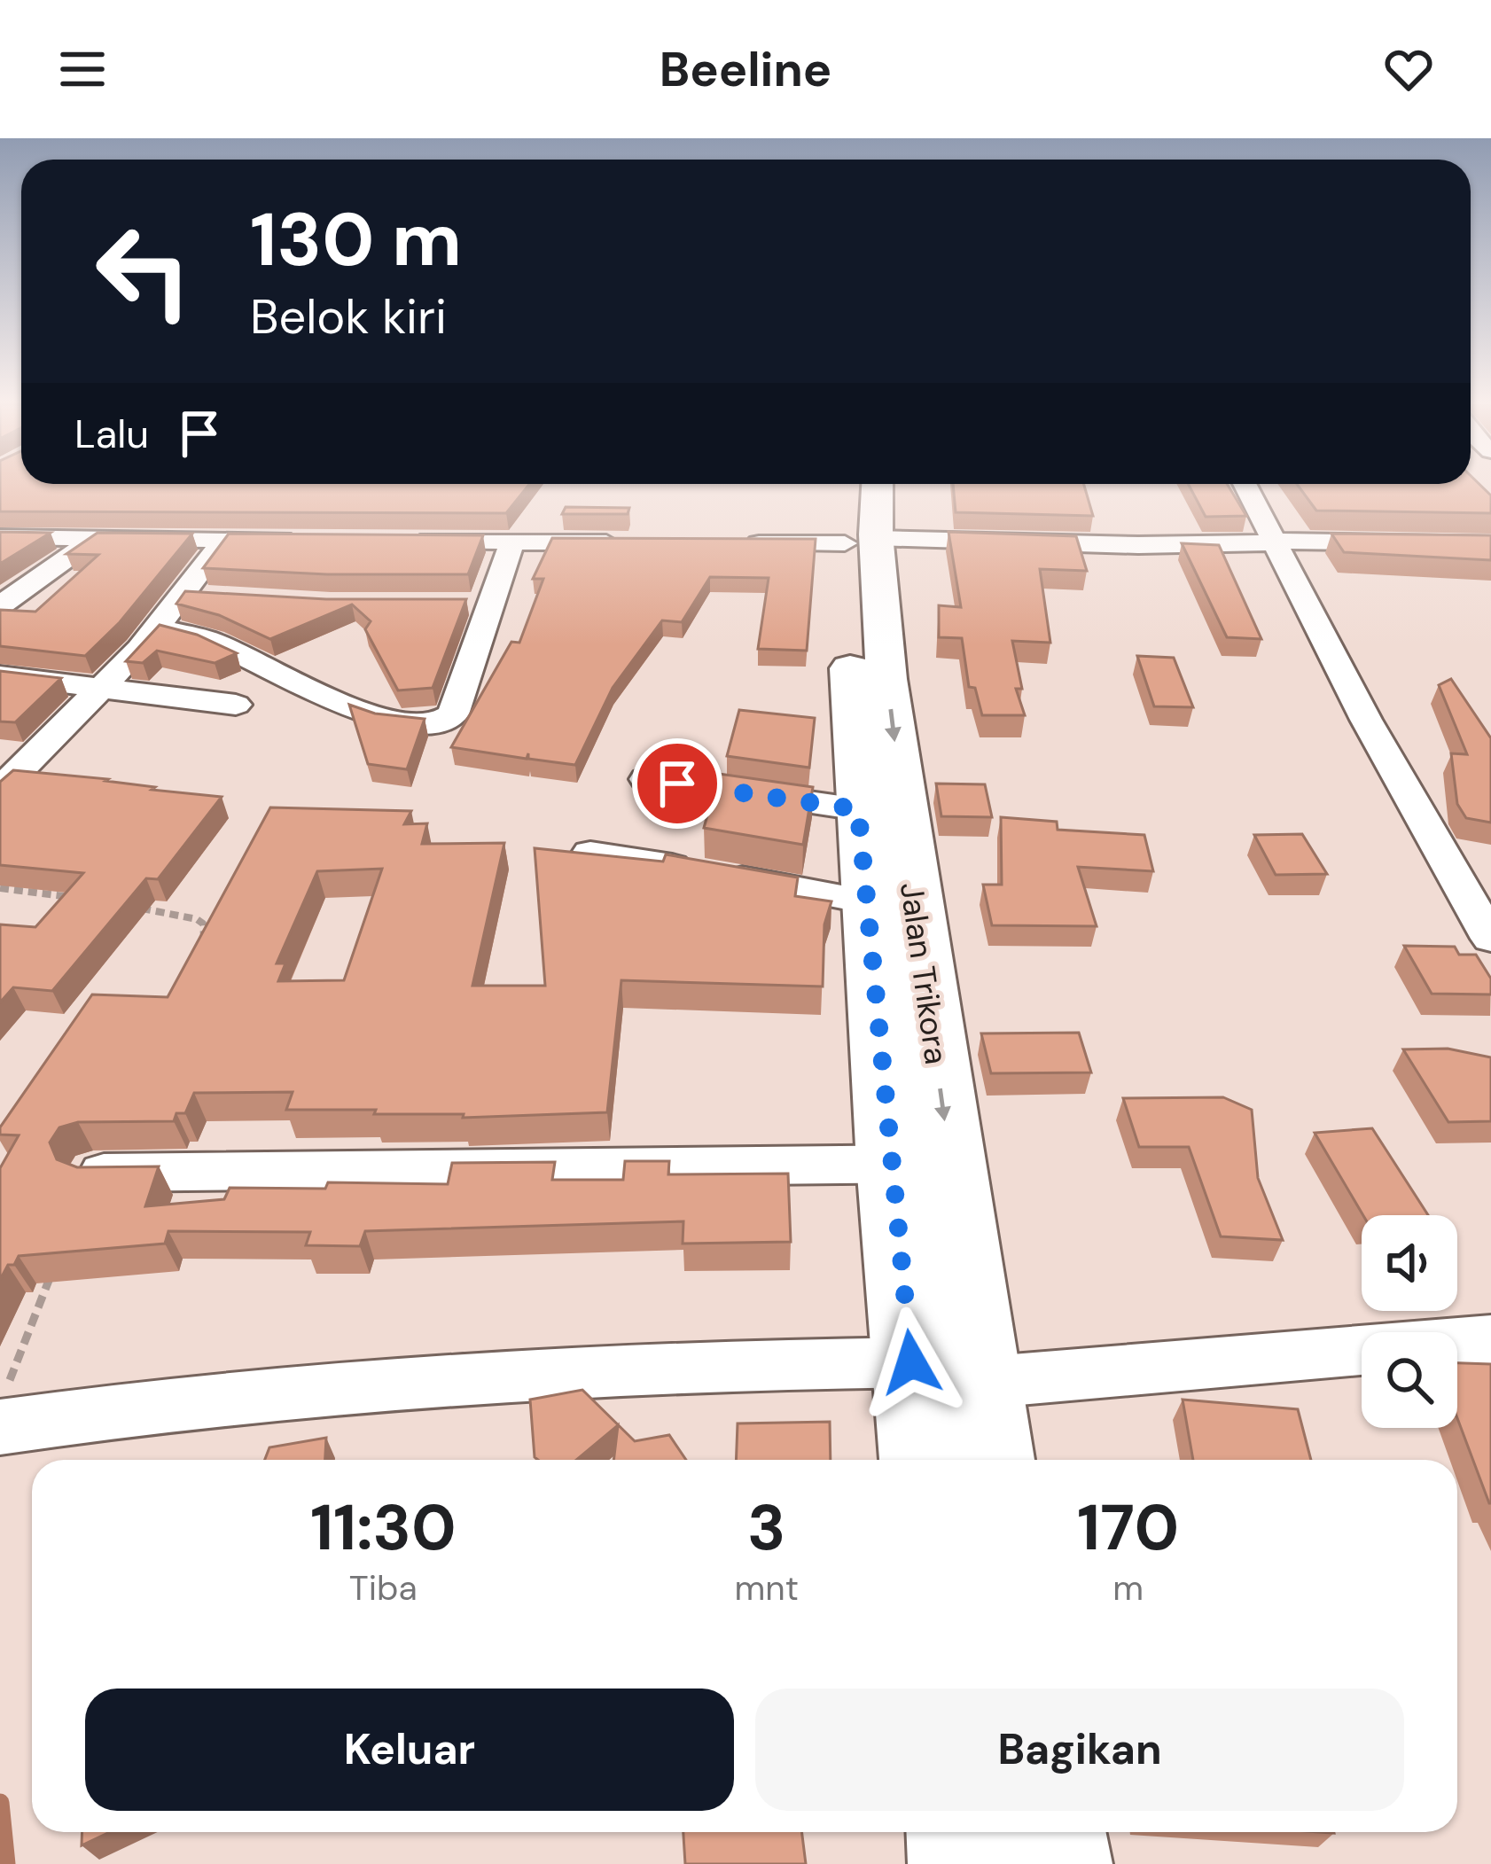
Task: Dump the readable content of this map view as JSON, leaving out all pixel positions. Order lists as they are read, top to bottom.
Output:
{
  "streets": {
    "main road": ["Jalan Trikora"]
  },
  "page": {
    "header": "Beeline",
    "turn": ["130 m", "Belok kiri"],
    "then": "Lalu",
    "eta": [
      "11:30",
      "Tiba",
      "3",
      "mnt",
      "170",
      "m"
    ],
    "buttons": ["Keluar", "Bagikan"]
  }
}
